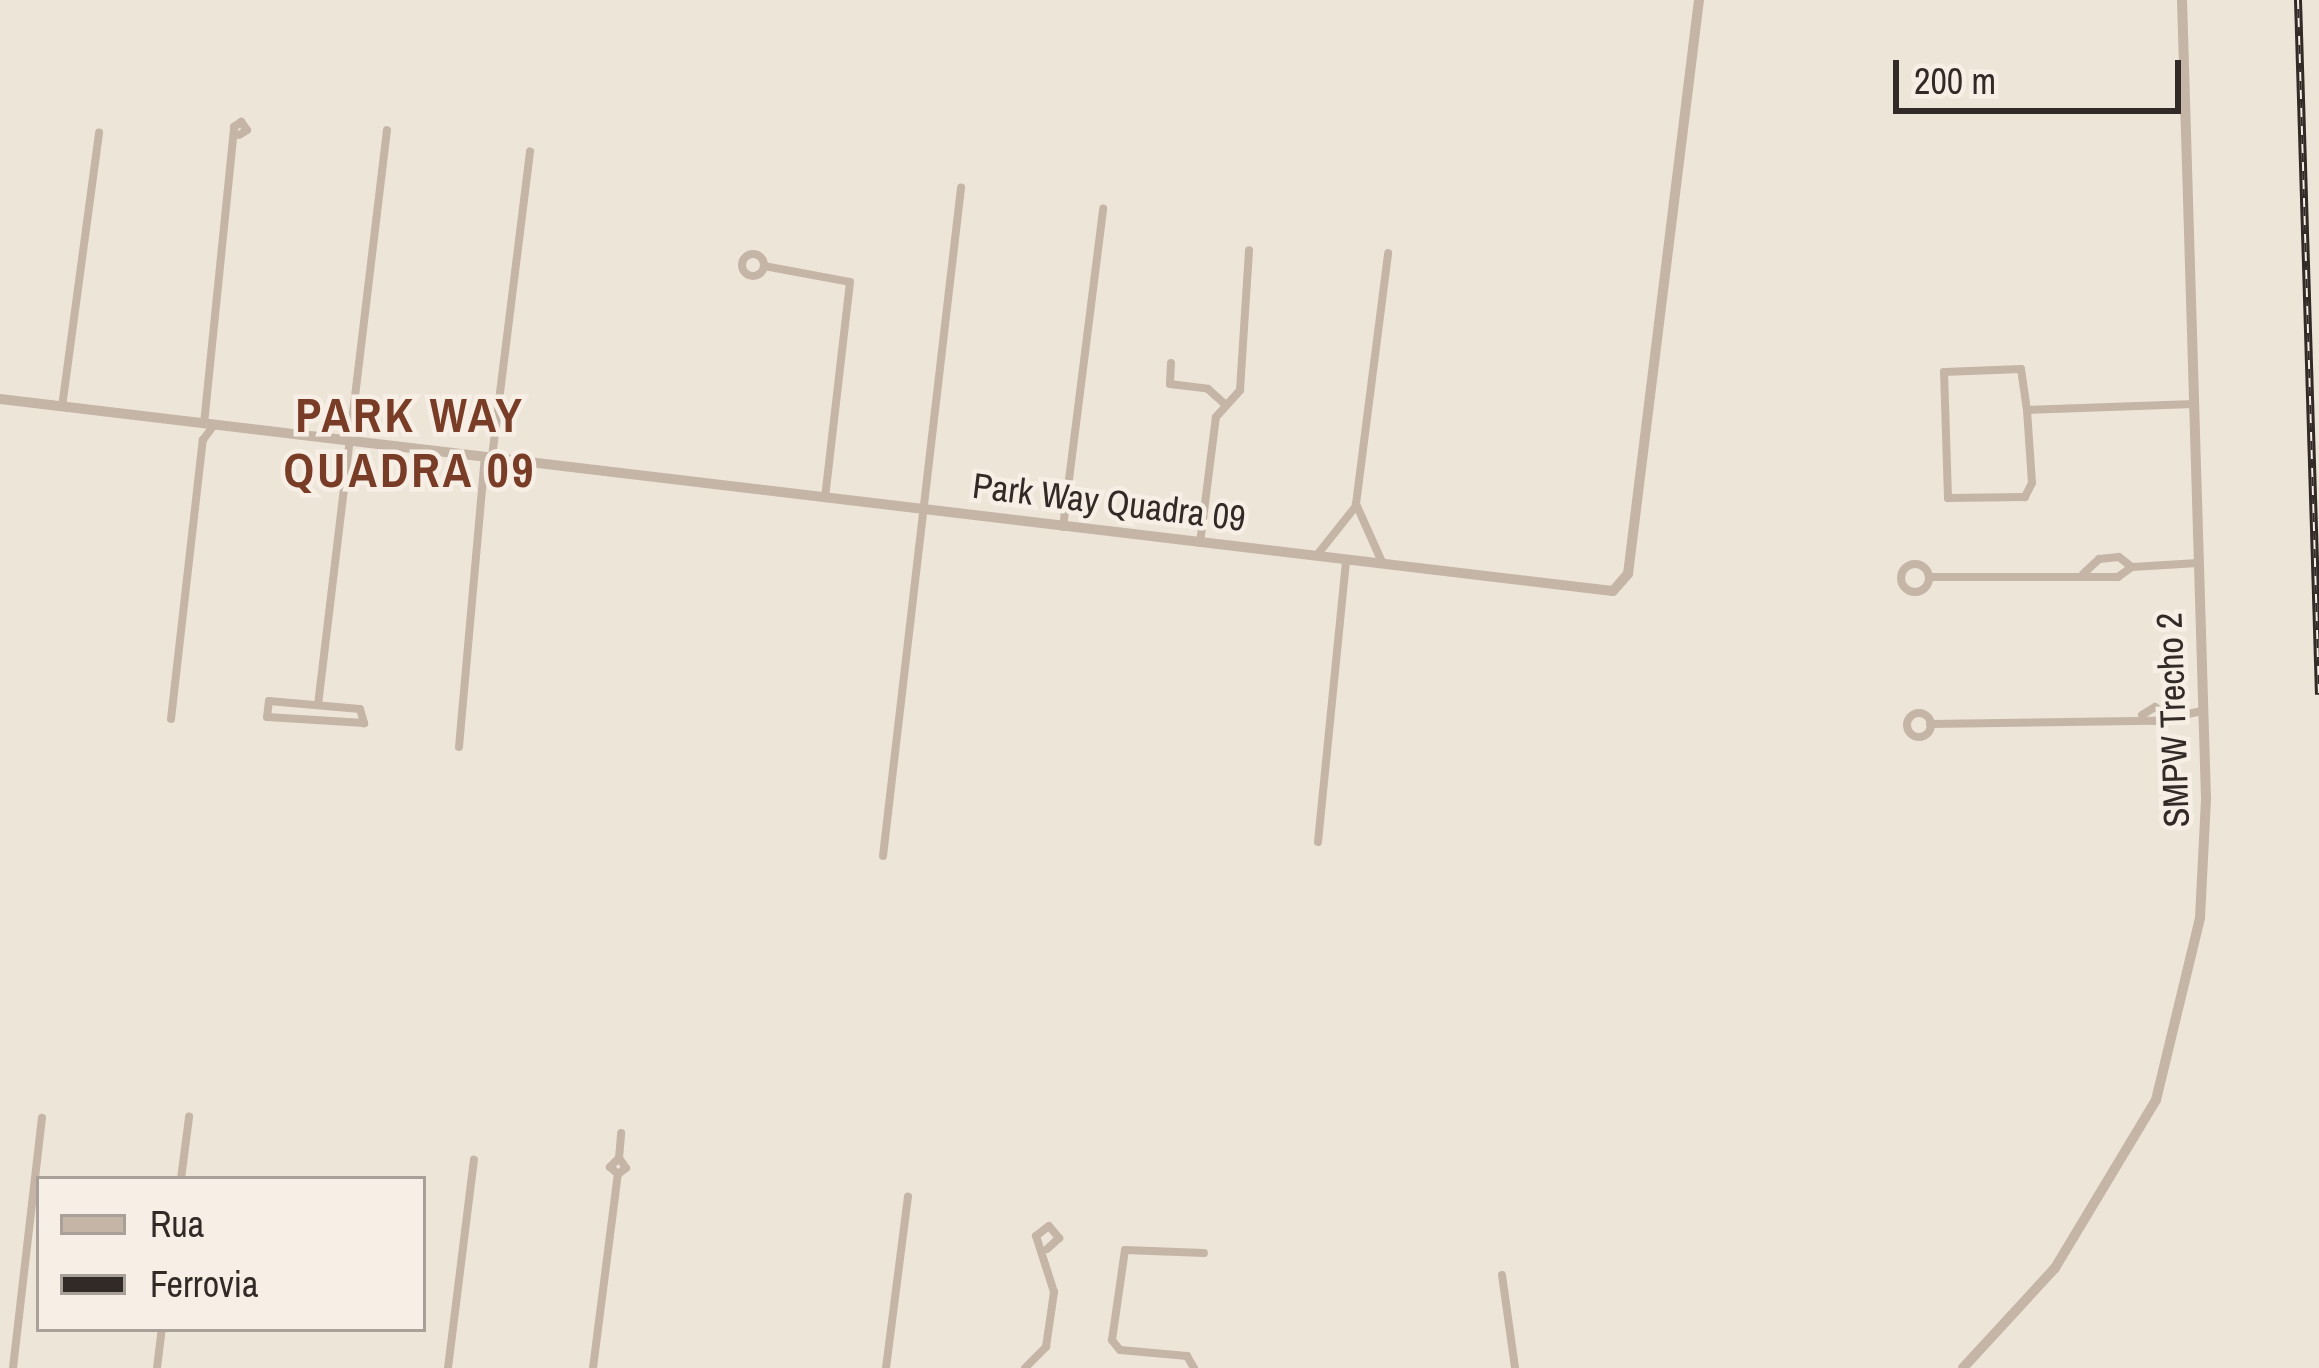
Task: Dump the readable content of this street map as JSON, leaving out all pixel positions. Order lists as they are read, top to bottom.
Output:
{
  "streets": {
    "street": ["Park Way Quadra 09", "SMPW Trecho 2"]
  },
  "districts": ["PARK WAY QUADRA 09"],
  "legend": ["Rua", "Ferrovia"],
  "scale_bar": "200 m"
}
